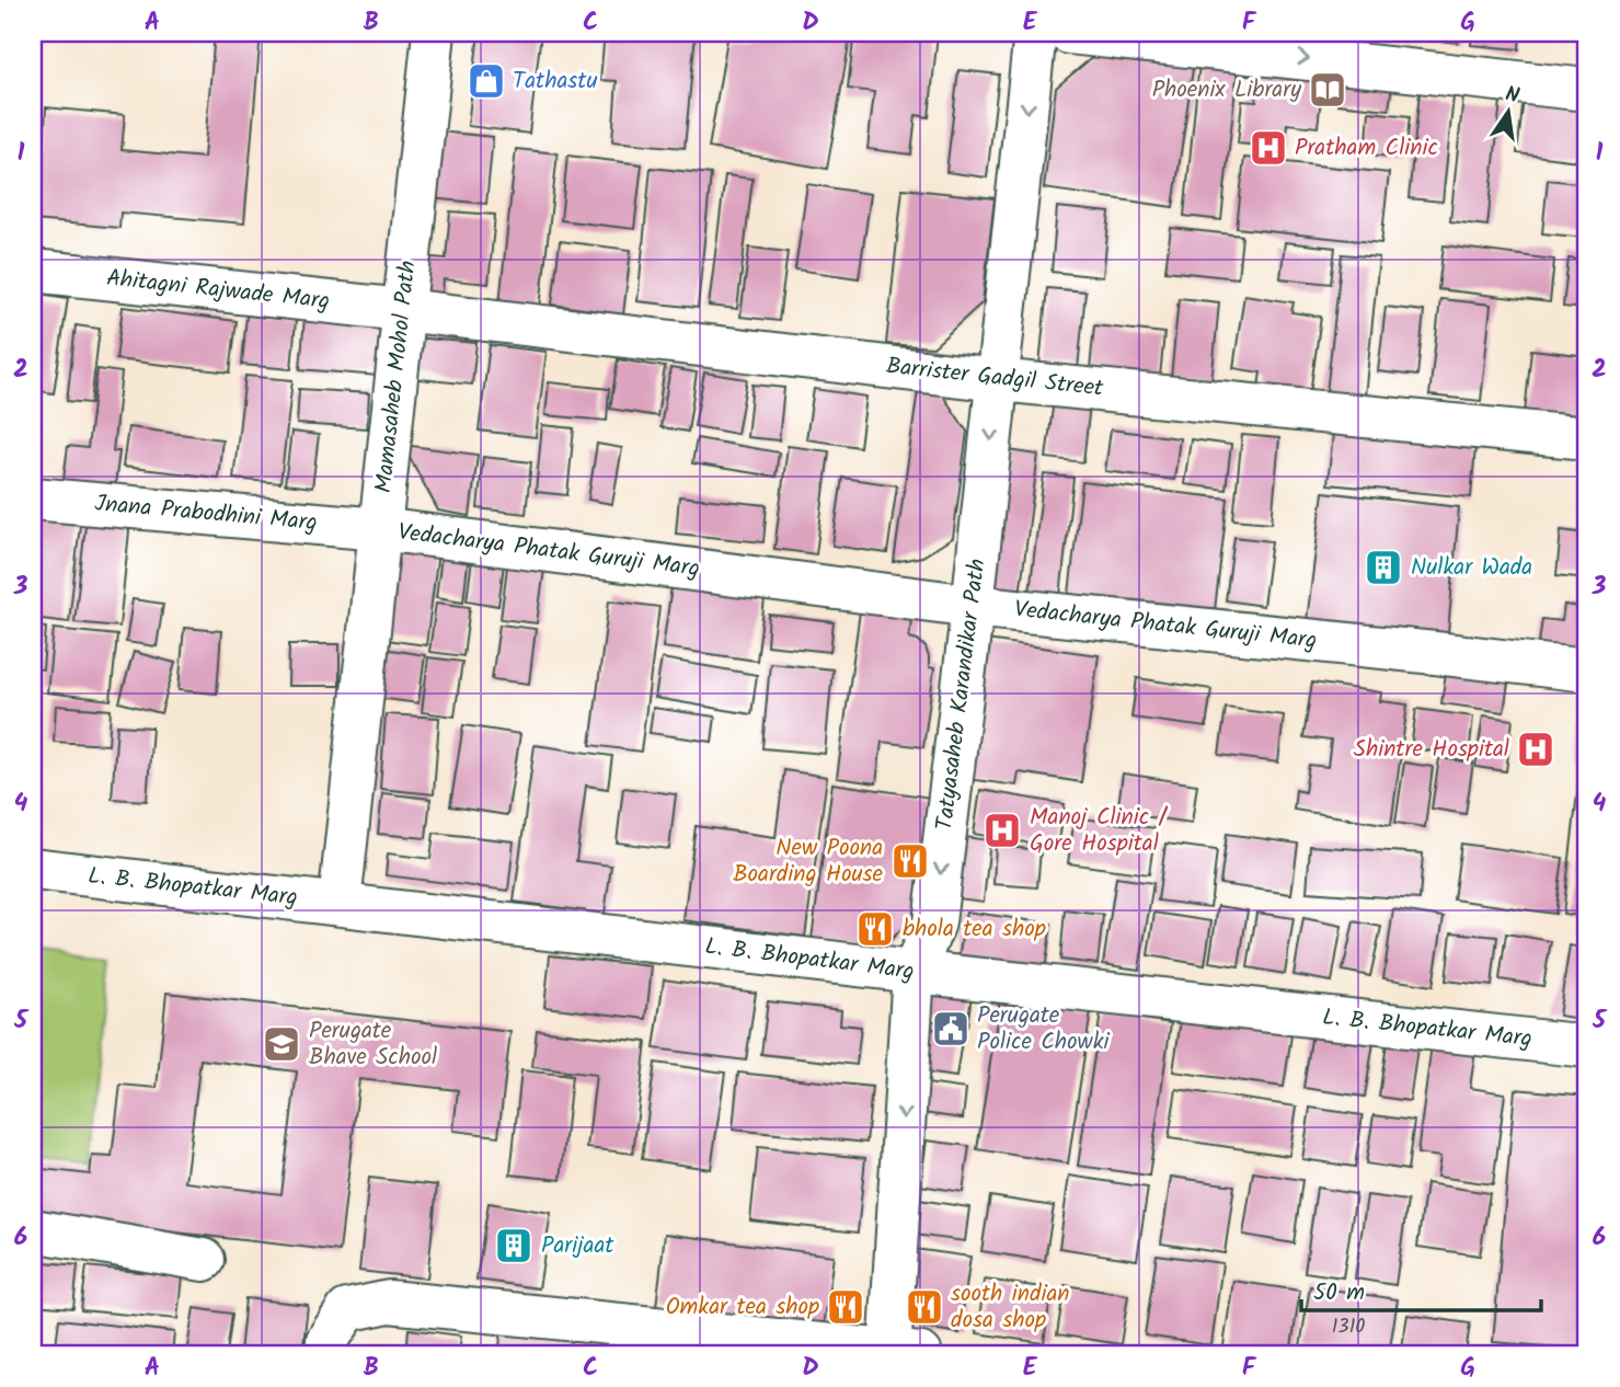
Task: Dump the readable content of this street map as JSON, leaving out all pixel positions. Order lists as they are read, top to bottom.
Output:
{
  "streets": {
    "street": [
      "Ahitagni Rajwade Marg",
      "Mamasaheb Mohol Path",
      "Barrister Gadgil Street",
      "Jnana Prabodhini Marg",
      "Vedacharya Phatak Guruji Marg",
      "Tatyasaheb Karandikar Path",
      "L. B. Bhopatkar Marg"
    ]
  },
  "crossings": [
    ["Ahitagni Rajwade Marg", "Mamasaheb Mohol Path"],
    ["Ahitagni Rajwade Marg", "Barrister Gadgil Street"],
    ["Mamasaheb Mohol Path", "Barrister Gadgil Street"],
    ["Mamasaheb Mohol Path", "Jnana Prabodhini Marg"],
    ["Mamasaheb Mohol Path", "Vedacharya Phatak Guruji Marg"],
    ["Mamasaheb Mohol Path", "L. B. Bhopatkar Marg"],
    ["Barrister Gadgil Street", "Tatyasaheb Karandikar Path"],
    ["Jnana Prabodhini Marg", "Vedacharya Phatak Guruji Marg"],
    ["Vedacharya Phatak Guruji Marg", "Tatyasaheb Karandikar Path"],
    ["Tatyasaheb Karandikar Path", "L. B. Bhopatkar Marg"]
  ],
  "one_way": ["Tatyasaheb Karandikar Path"],
  "places": {
    "shop": ["Tathastu"],
    "library": ["Phoenix Library"],
    "hospital": ["Pratham Clinic", "Shintre Hospital", "Manoj Clinic / Gore Hospital"],
    "building": ["Nulkar Wada", "Parijaat"],
    "restaurant": [
      "New Poona Boarding House",
      "bhola tea shop",
      "Omkar tea shop",
      "sooth indian dosa shop"
    ],
    "public building": ["Perugate Police Chowki"],
    "school or university": ["Perugate Bhave School"]
  },
  "house_numbers": ["1310"],
  "scale_bar": "50 m",
  "north": "top",
  "grid": {
    "columns": [
      "A",
      "B",
      "C",
      "D",
      "E",
      "F",
      "G"
    ],
    "rows": [
      "1",
      "2",
      "3",
      "4",
      "5",
      "6"
    ]
  }
}
